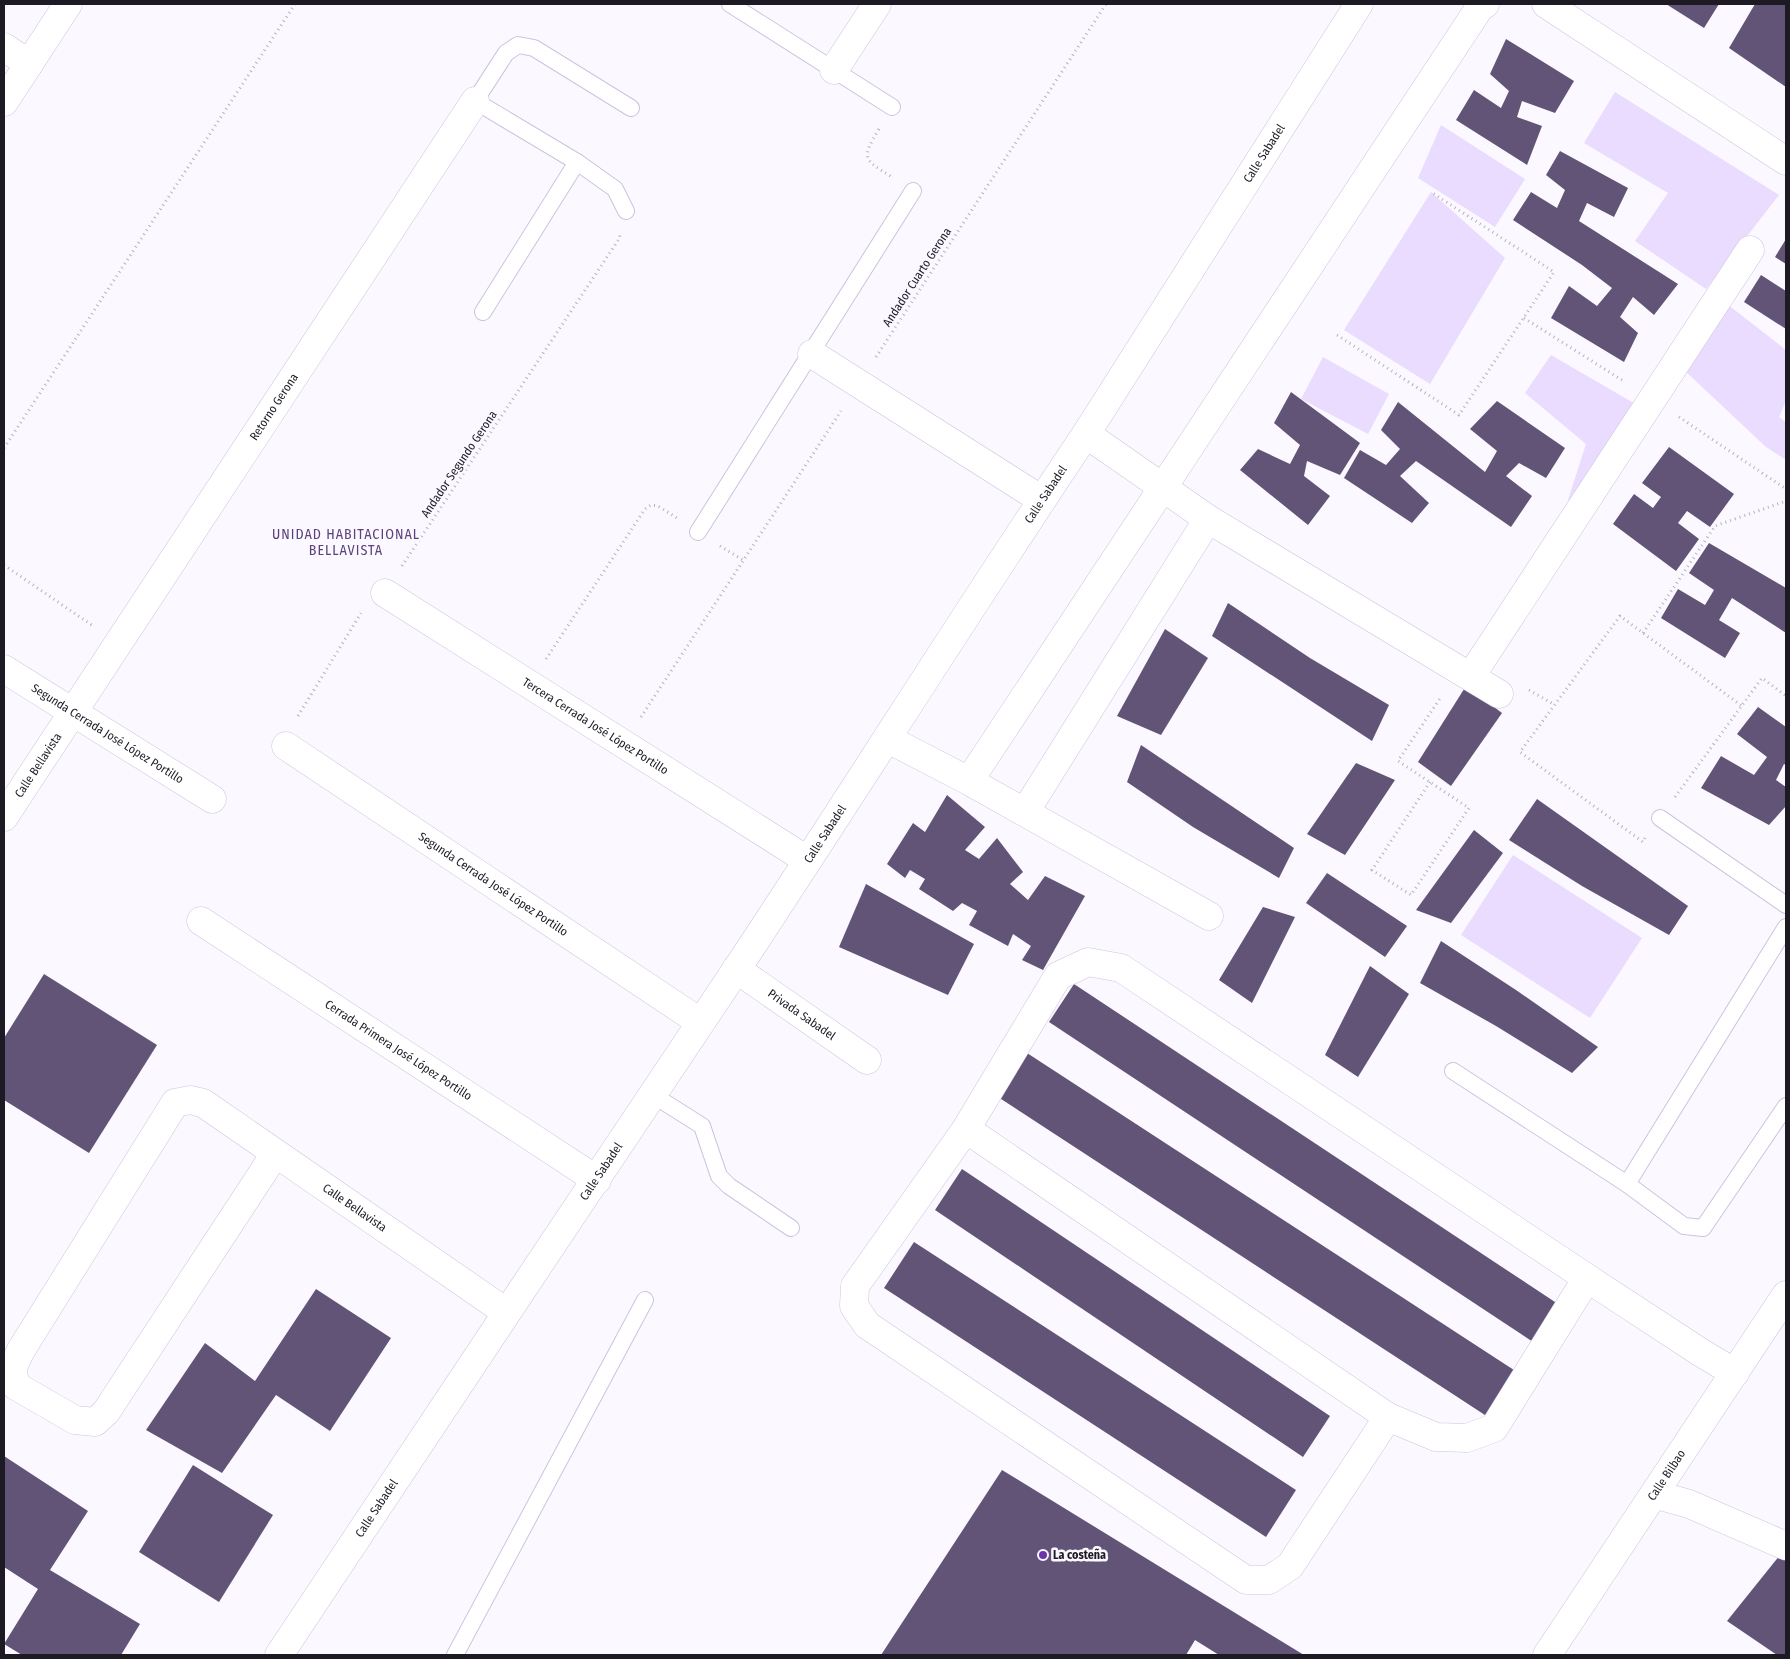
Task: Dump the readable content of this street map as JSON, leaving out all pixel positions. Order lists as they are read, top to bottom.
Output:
{
  "streets": {
    "street": [
      "Calle Sabadel",
      "Retorno Gerona",
      "Tercera Cerrada José López Portillo",
      "Segunda Cerrada José López Portillo",
      "Calle Bellavista",
      "Privada Sabadel",
      "Cerrada Primera José López Portillo",
      "Calle Bilbao"
    ],
    "path": ["Andador Cuarto Gerona", "Andador Segundo Gerona"]
  },
  "crossings": [
    ["Calle Sabadel", "Tercera Cerrada José López Portillo"],
    ["Calle Sabadel", "Segunda Cerrada José López Portillo"],
    ["Calle Sabadel", "Calle Bellavista"],
    ["Calle Sabadel", "Privada Sabadel"],
    ["Calle Sabadel", "Cerrada Primera José López Portillo"],
    ["Andador Cuarto Gerona", "Tercera Cerrada José López Portillo"],
    ["Retorno Gerona", "Segunda Cerrada José López Portillo"],
    ["Retorno Gerona", "Calle Bellavista"],
    ["Andador Segundo Gerona", "Tercera Cerrada José López Portillo"],
    ["Andador Segundo Gerona", "Segunda Cerrada José López Portillo"],
    ["Segunda Cerrada José López Portillo", "Calle Bellavista"]
  ],
  "districts": ["UNIDAD HABITACIONAL BELLAVISTA"],
  "places": ["La costeña"]
}
